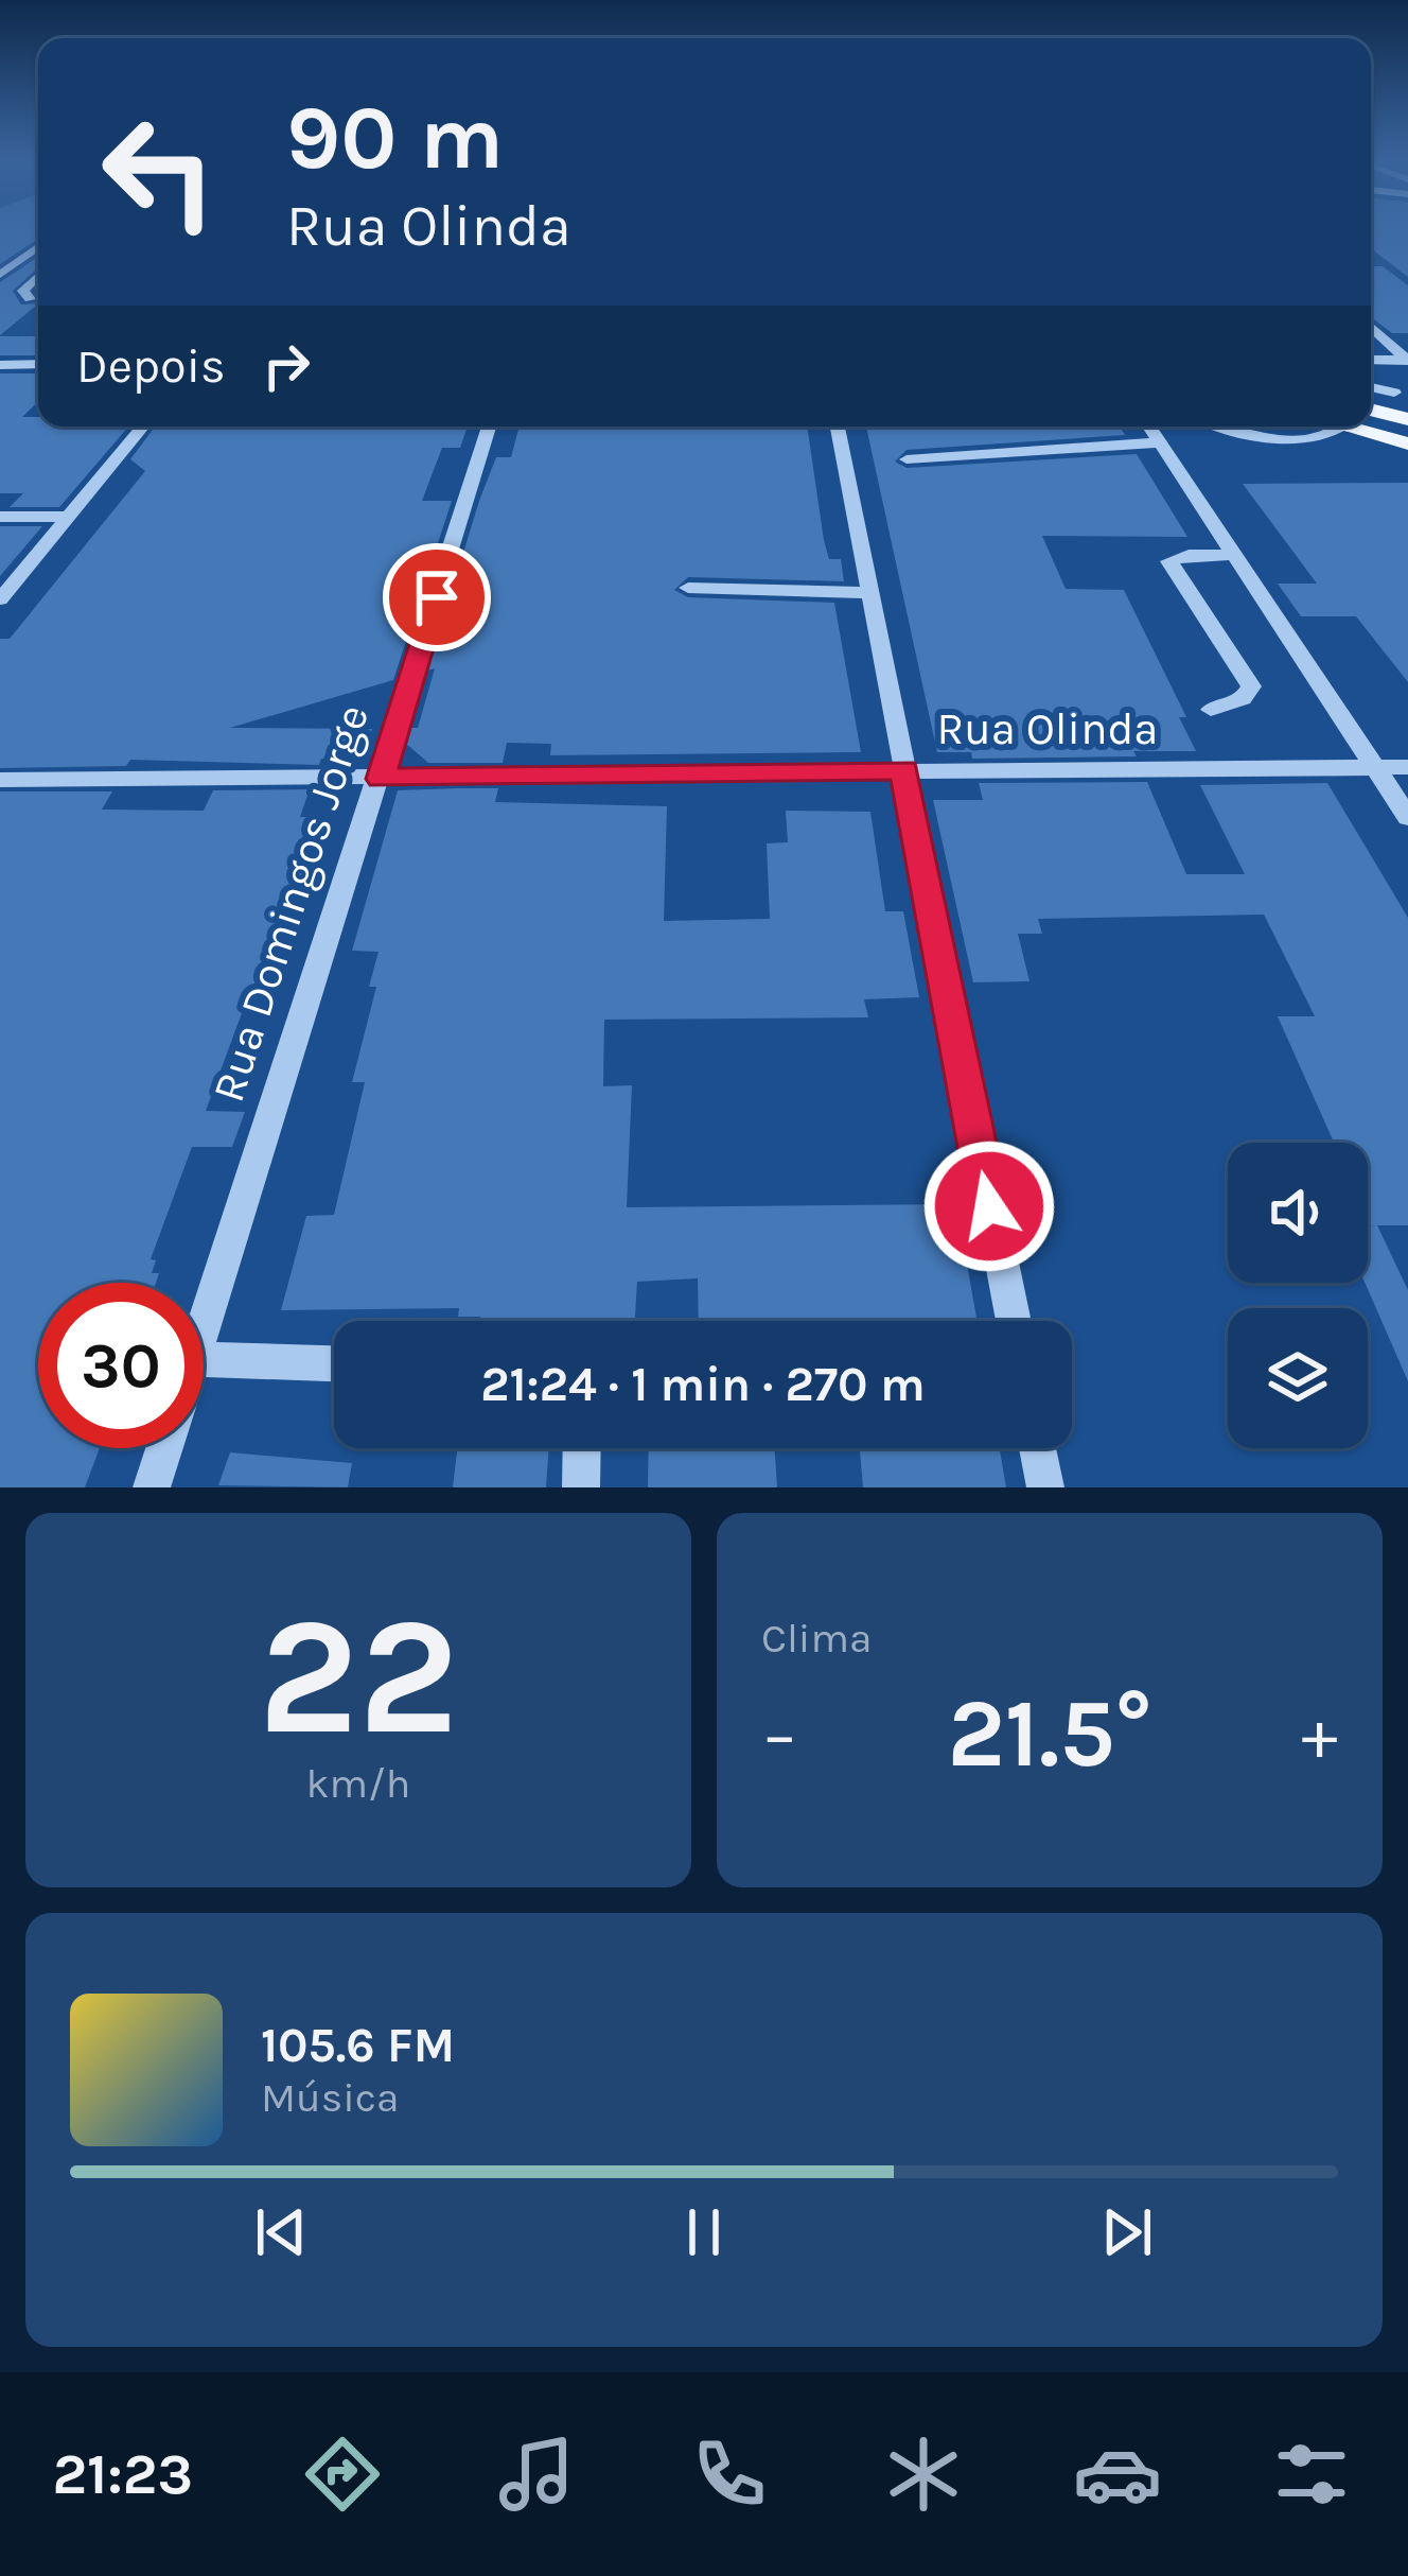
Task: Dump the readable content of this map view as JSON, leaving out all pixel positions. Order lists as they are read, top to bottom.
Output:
{
  "streets": {
    "street": ["Rua Olinda", "Rua Domingos Jorge"]
  },
  "crossings": [
    ["Rua Olinda", "Rua Domingos Jorge"]
  ],
  "page": {
    "turn": ["90 m", "Rua Olinda"],
    "then": "Depois",
    "limit": "30",
    "trip": "21:24 · 1 min · 270 m",
    "tile": [
      ["22", "km/h"],
      "Clima"
    ],
    "heat": ["−", "21.5°", "+"],
    "song": ["105.6 FM", "Música"],
    "tabs": "21:23"
  }
}
